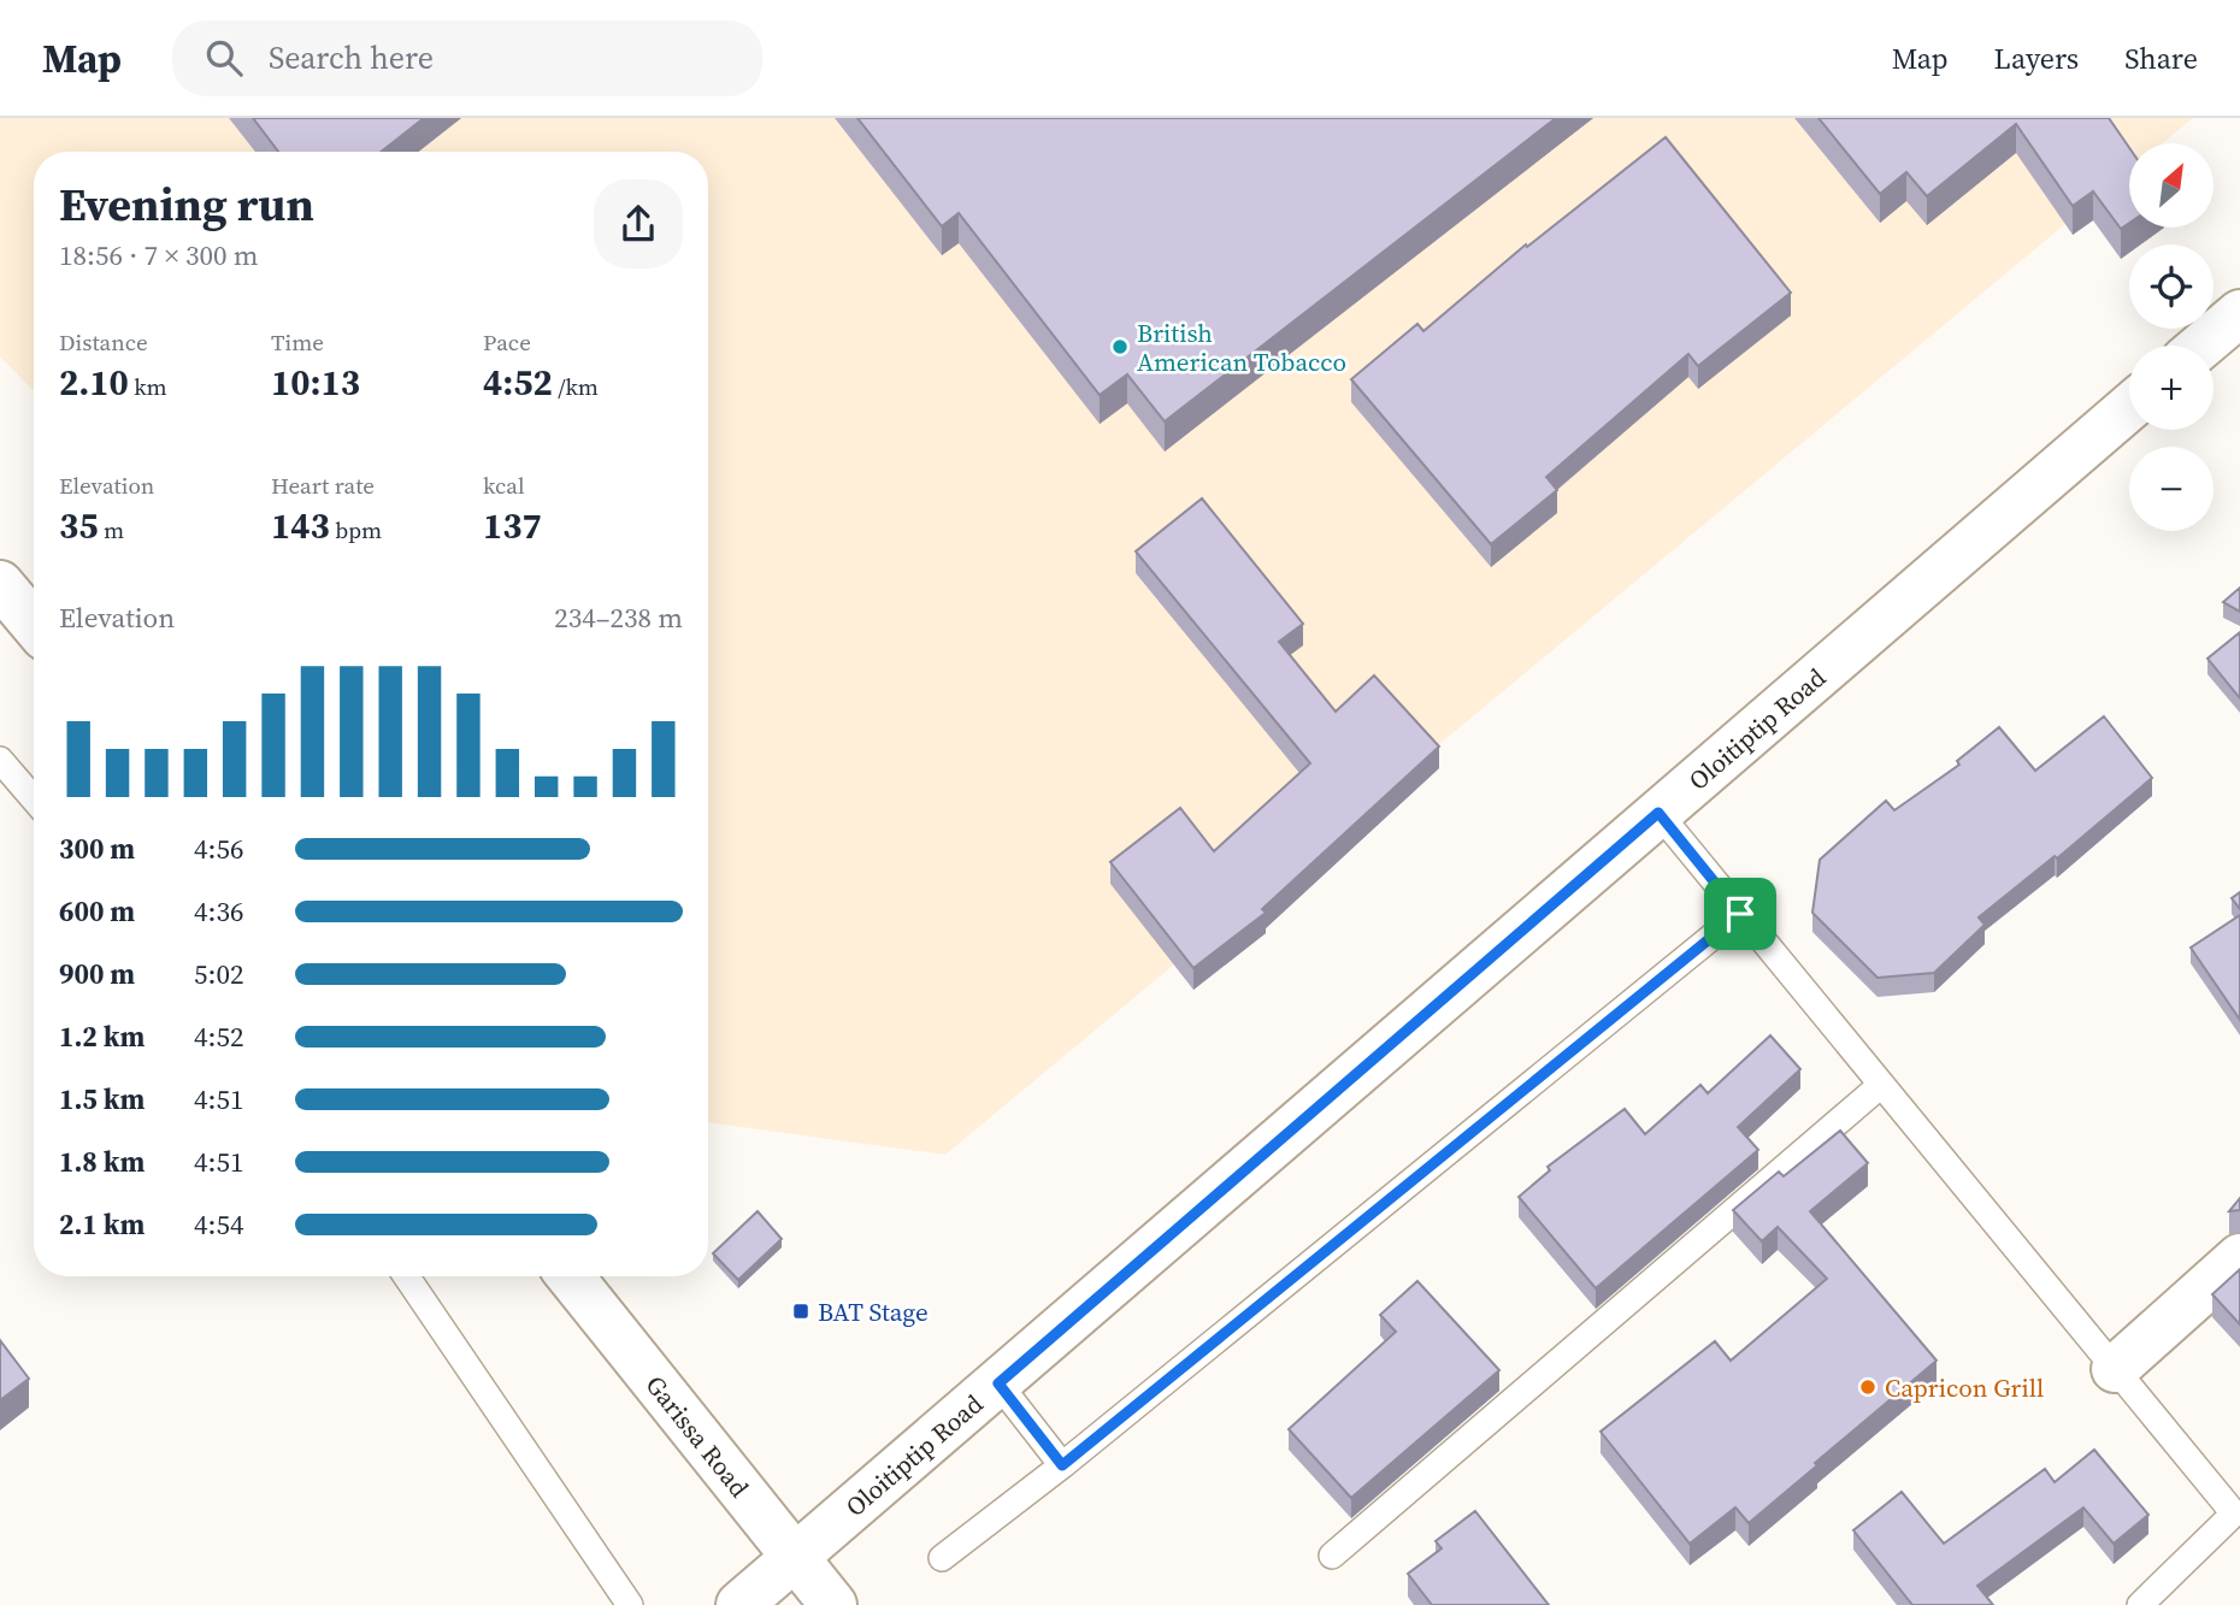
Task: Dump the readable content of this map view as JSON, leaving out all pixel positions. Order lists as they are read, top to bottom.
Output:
{
  "streets": {
    "main road": ["Oloitiptip Road", "Garissa Road"]
  },
  "crossings": [
    ["Oloitiptip Road", "Garissa Road"]
  ],
  "places": {
    "other": ["British American Tobacco", "Capricon Grill"],
    "transit": ["BAT Stage"]
  },
  "north": "top right",
  "page": {
    "header": "Map",
    "search": "Search here",
    "nav": ["Map", "Layers", "Share"],
    "map_buttons": ["+", "−"],
    "heading": ["Evening run", "18:56 · 7 × 300 m"],
    "stats": [
      ["Distance", "2.10 km"],
      ["Time", "10:13"],
      ["Pace", "4:52 /km"],
      ["Elevation", "35 m"],
      ["Heart rate", "143 bpm"],
      ["kcal", "137"]
    ],
    "chart": ["Elevation", "234–238 m"],
    "list": [
      {
        "name": "300 m",
        "note": "4:56"
      },
      {
        "name": "600 m",
        "note": "4:36"
      },
      {
        "name": "900 m",
        "note": "5:02"
      },
      {
        "name": "1.2 km",
        "note": "4:52"
      },
      {
        "name": "1.5 km",
        "note": "4:51"
      },
      {
        "name": "1.8 km",
        "note": "4:51"
      },
      {
        "name": "2.1 km",
        "note": "4:54"
      }
    ]
  }
}
